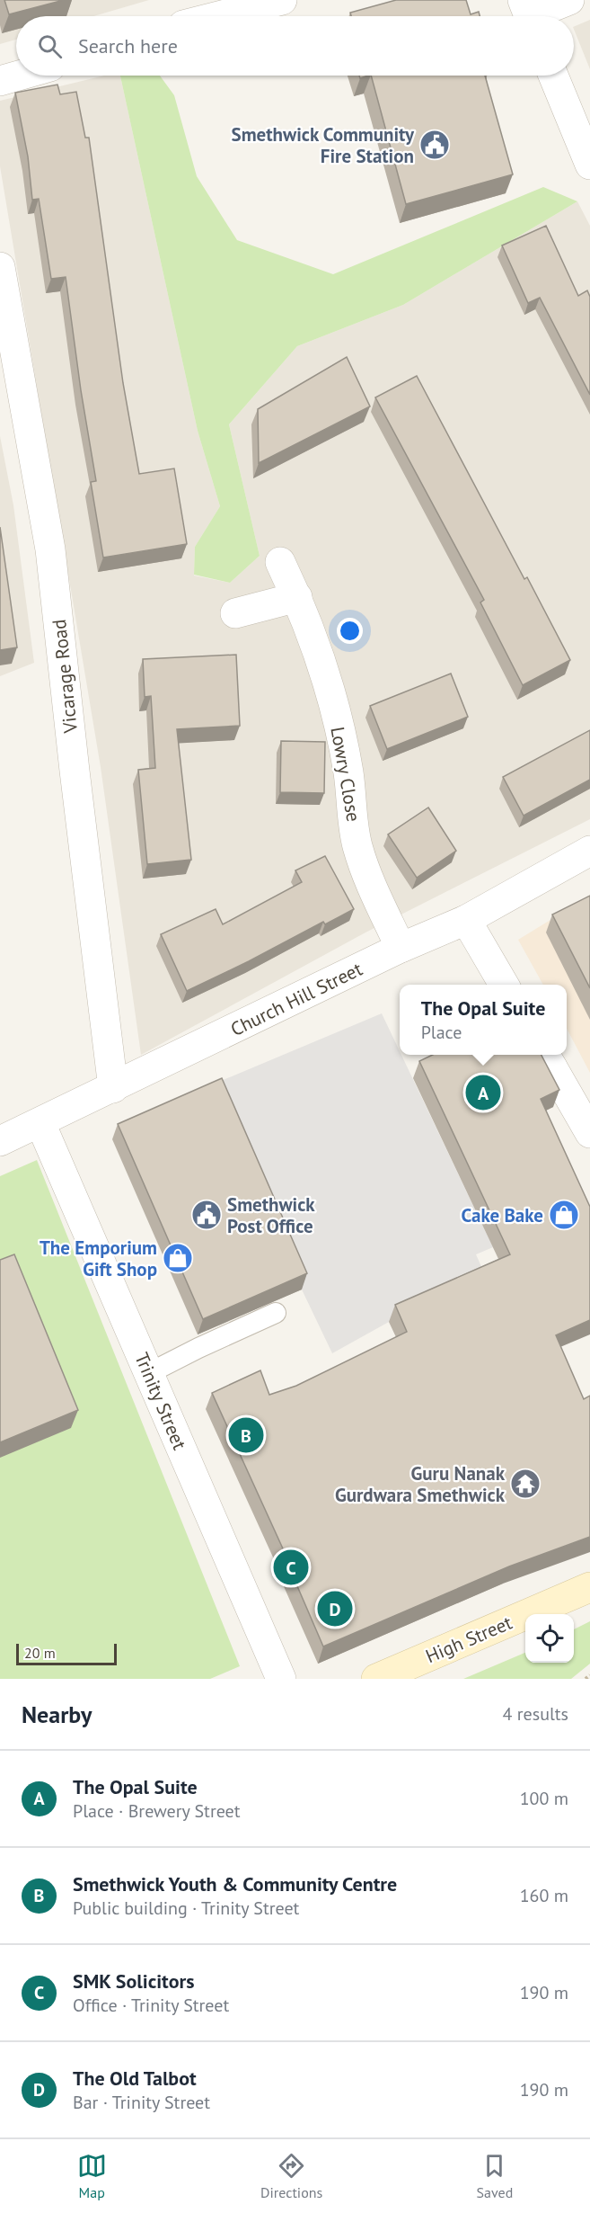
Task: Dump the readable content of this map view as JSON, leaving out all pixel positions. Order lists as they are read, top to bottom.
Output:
{
  "streets": {
    "main road": ["High Street"],
    "street": [
      "Vicarage Road",
      "Lowry Close",
      "Church Hill Street",
      "Trinity Street"
    ]
  },
  "crossings": [
    ["Vicarage Road", "Church Hill Street"],
    ["Lowry Close", "Church Hill Street"],
    ["Church Hill Street", "Trinity Street"]
  ],
  "places": {
    "public building": ["Smethwick Community Fire Station", "Smethwick Post Office"],
    "shop": ["Cake Bake", "The Emporium Gift Shop"],
    "temple": ["Guru Nanak Gurdwara Smethwick"]
  },
  "scale_bar": "20 m",
  "page": {
    "search": "Search here",
    "popup": ["The Opal Suite", "Place"],
    "pins": [
      "A",
      "B",
      "C",
      "D"
    ],
    "scale": "20 m",
    "heading": ["Nearby", "4 results"],
    "list": [
      {
        "mark": "A",
        "name": "The Opal Suite",
        "note": "Place · Brewery Street",
        "value": "100 m"
      },
      {
        "mark": "B",
        "name": "Smethwick Youth & Community Centre",
        "note": "Public building · Trinity Street",
        "value": "160 m"
      },
      {
        "mark": "C",
        "name": "SMK Solicitors",
        "note": "Office · Trinity Street",
        "value": "190 m"
      },
      {
        "mark": "D",
        "name": "The Old Talbot",
        "note": "Bar · Trinity Street",
        "value": "190 m"
      }
    ],
    "nav": ["Map", "Directions", "Saved"]
  }
}
